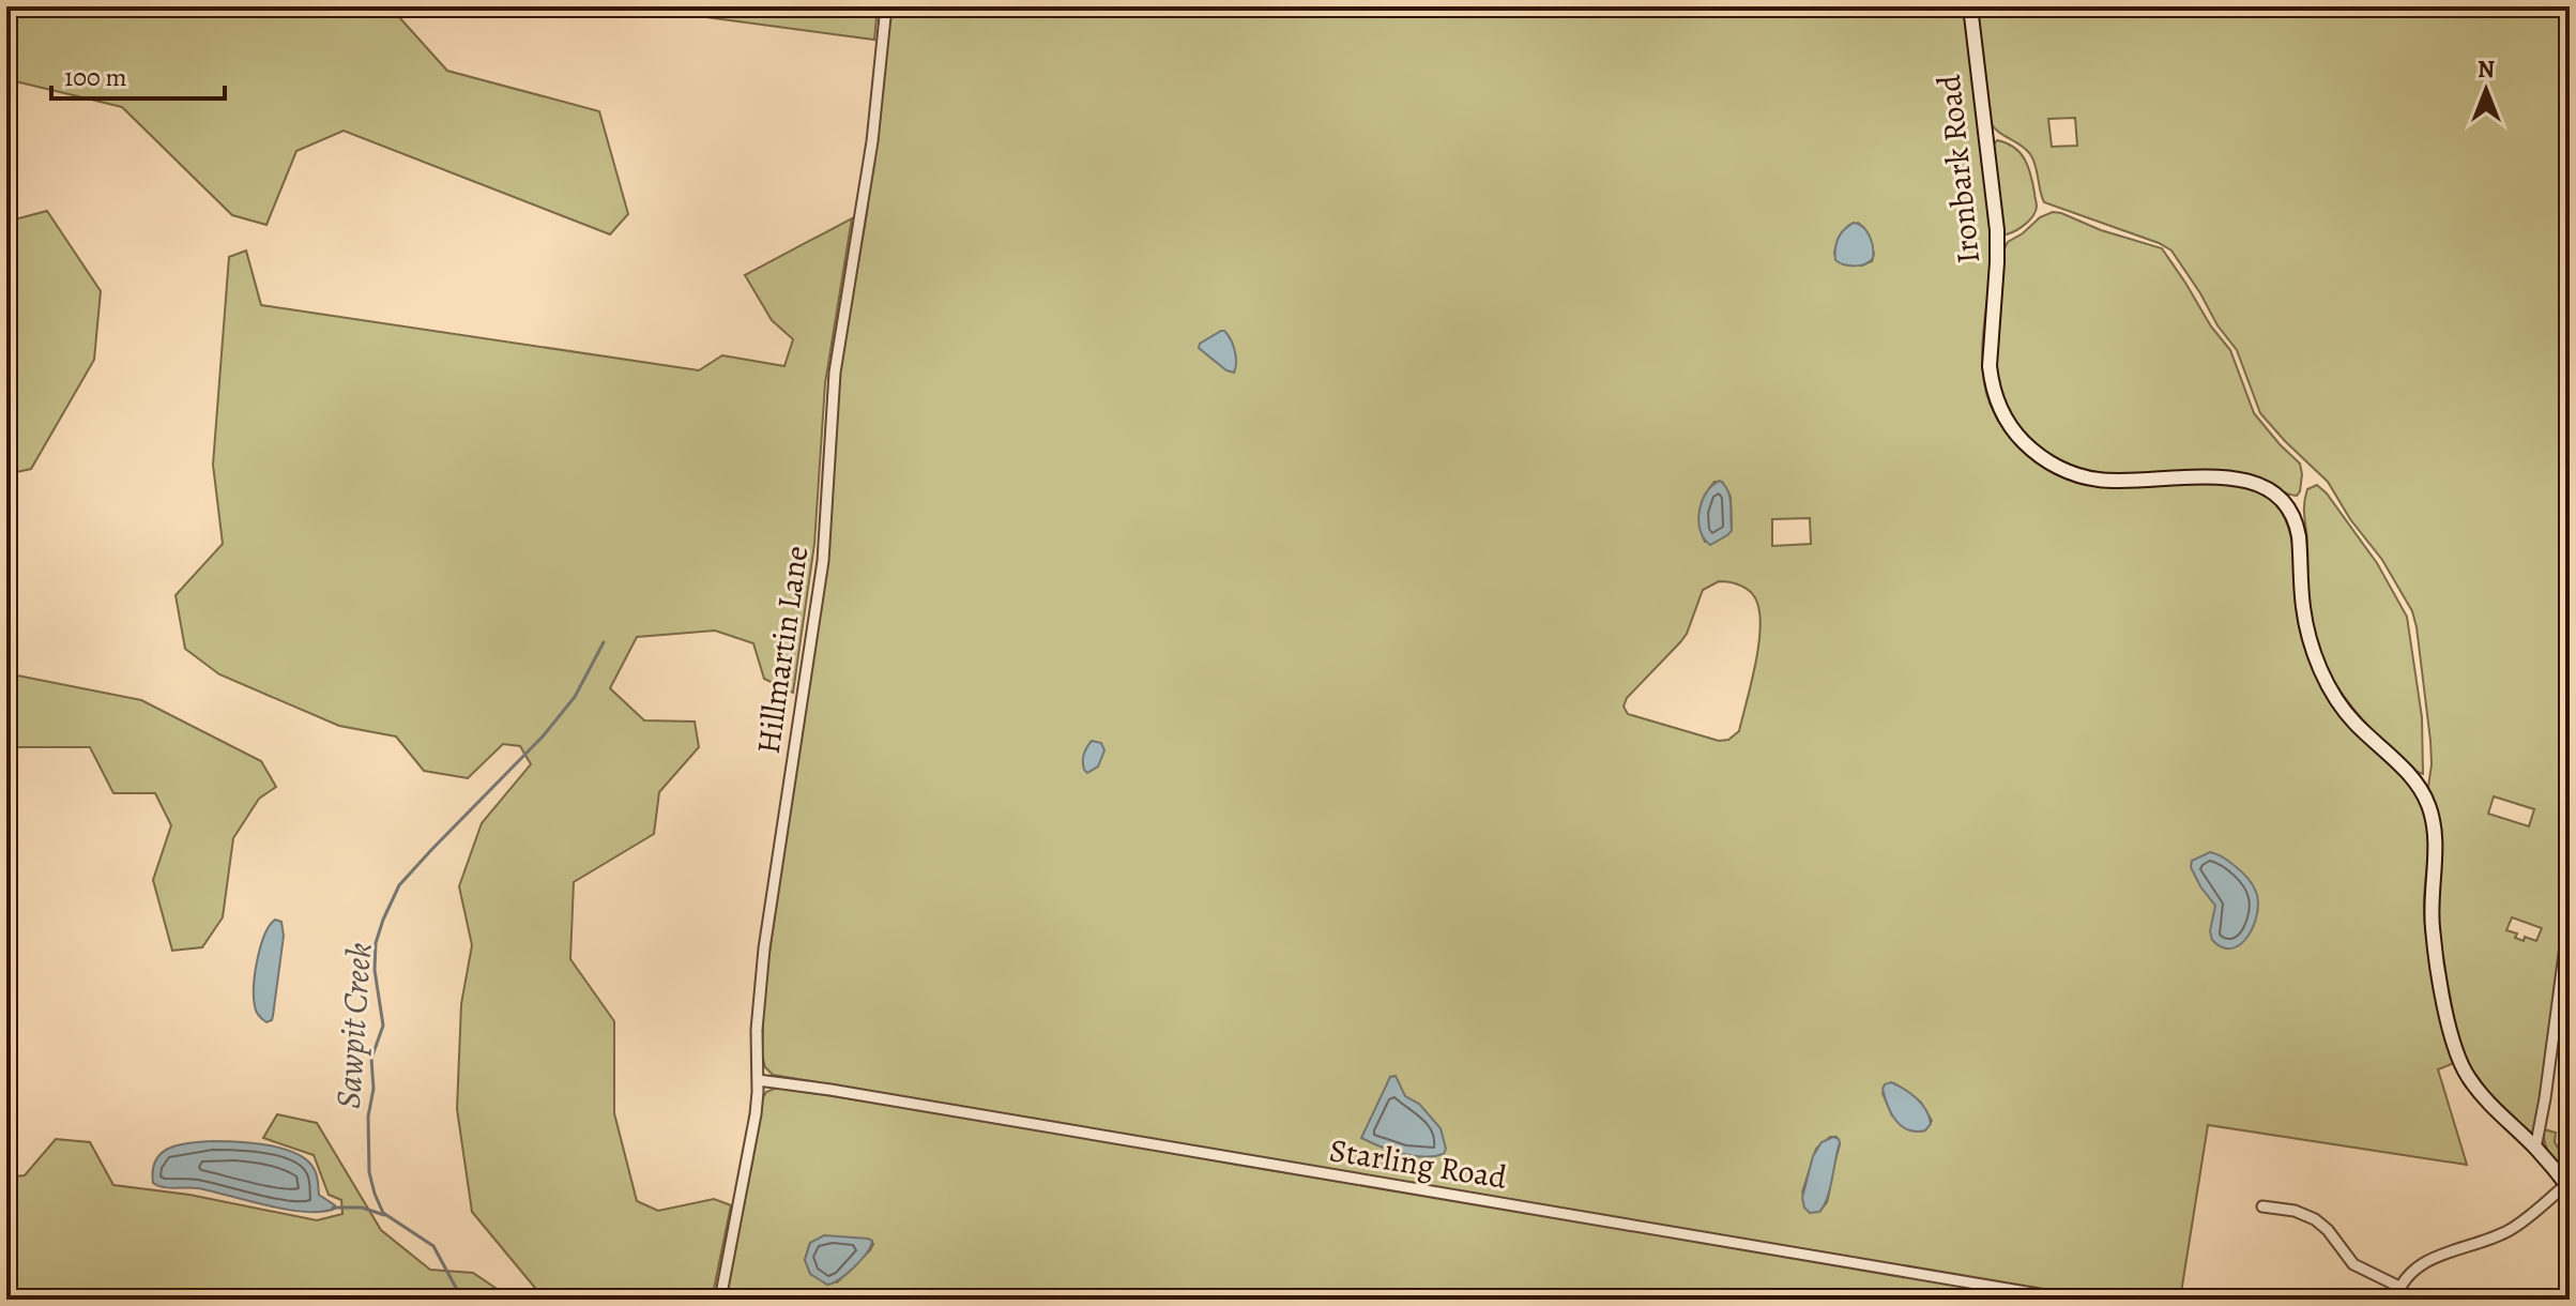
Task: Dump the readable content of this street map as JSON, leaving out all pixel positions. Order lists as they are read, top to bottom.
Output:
{
  "streets": {
    "street": ["Ironbark Road", "Hillmartin Lane", "Starling Road"]
  },
  "crossings": [
    ["Hillmartin Lane", "Starling Road"]
  ],
  "water": ["Sawpit Creek"],
  "scale_bar": "100 m",
  "north": "top"
}
